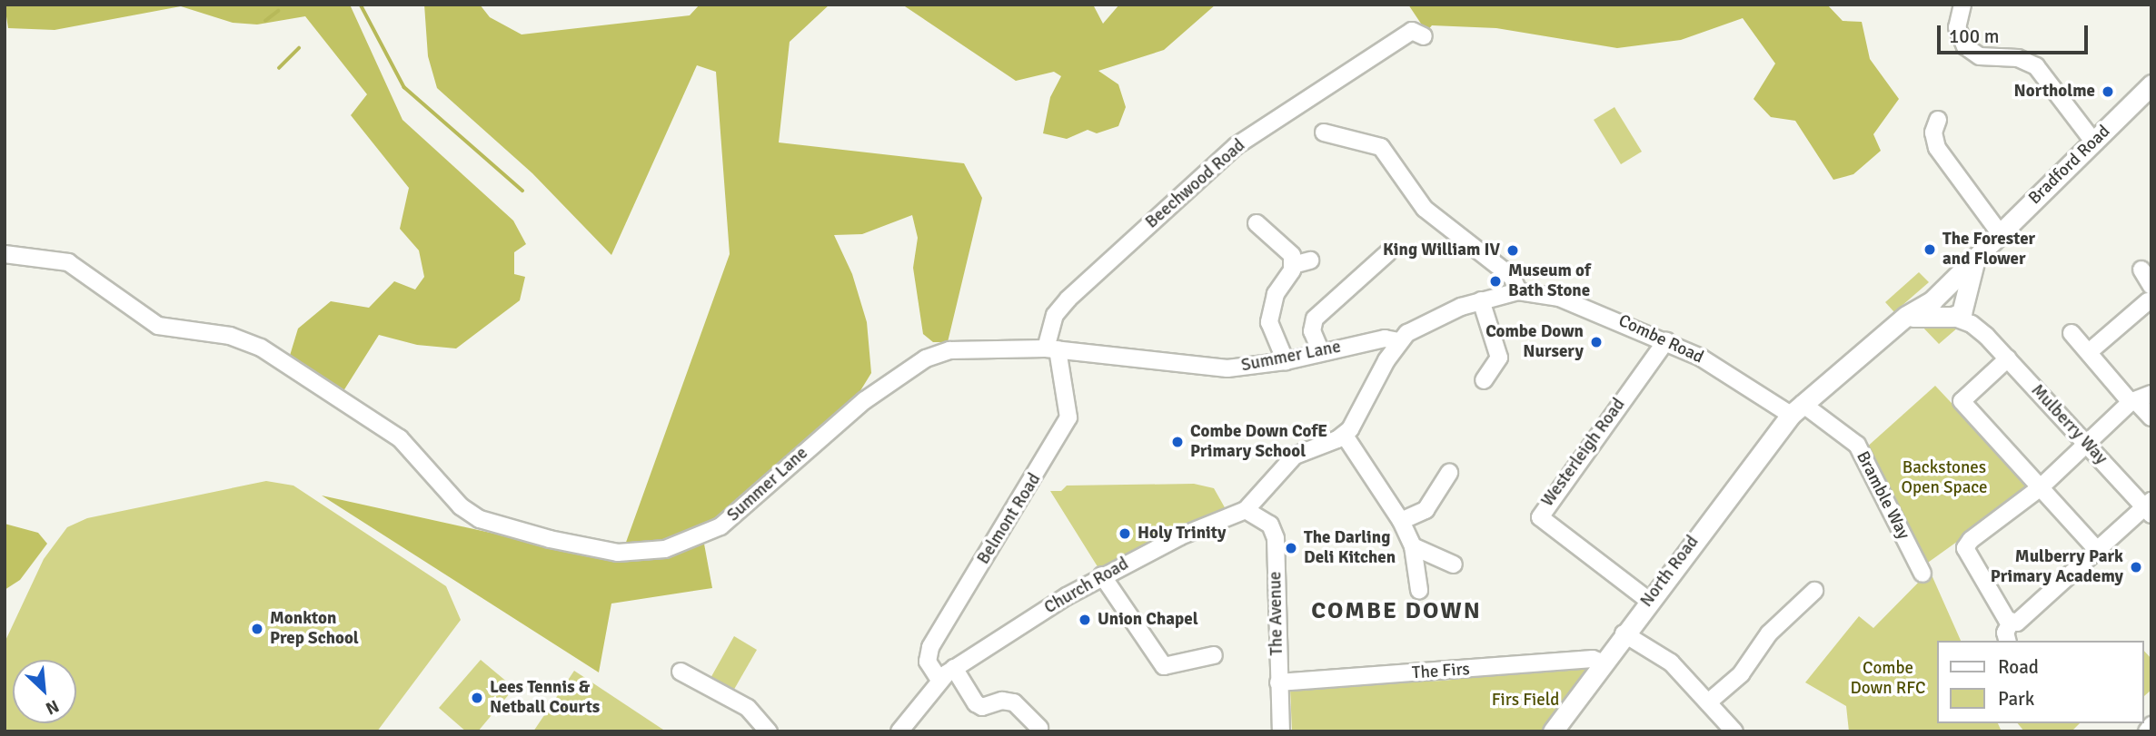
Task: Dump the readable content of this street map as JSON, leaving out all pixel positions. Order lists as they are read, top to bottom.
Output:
{
  "streets": {
    "main road": ["Bradford Road", "North Road"],
    "street": [
      "Beechwood Road",
      "Combe Road",
      "Summer Lane",
      "Mulberry Way",
      "Westerleigh Road",
      "Bramble Way",
      "Belmont Road",
      "Church Road",
      "The Avenue",
      "The Firs"
    ]
  },
  "crossings": [
    ["Bradford Road", "Combe Road"],
    ["Bradford Road", "Mulberry Way"],
    ["Bradford Road", "Bramble Way"],
    ["Bradford Road", "North Road"],
    ["Beechwood Road", "Summer Lane"],
    ["Beechwood Road", "Belmont Road"],
    ["Combe Road", "Westerleigh Road"],
    ["Combe Road", "Bramble Way"],
    ["Combe Road", "North Road"],
    ["Summer Lane", "Belmont Road"],
    ["Westerleigh Road", "North Road"],
    ["Bramble Way", "North Road"],
    ["Belmont Road", "Church Road"],
    ["North Road", "The Firs"],
    ["Church Road", "The Avenue"],
    ["The Avenue", "The Firs"]
  ],
  "districts": ["COMBE DOWN"],
  "parks": ["Backstones Open Space", "Combe Down RFC", "Firs Field"],
  "places": [
    "Northolme",
    "The Forester and Flower",
    "King William IV",
    "Museum of Bath Stone",
    "Combe Down Nursery",
    "Combe Down CofE Primary School",
    "Holy Trinity",
    "The Darling Deli Kitchen",
    "Mulberry Park Primary Academy",
    "Union Chapel",
    "Monkton Prep School",
    "Lees Tennis & Netball Courts"
  ],
  "legend": ["Road", "Park"],
  "scale_bar": "100 m",
  "north": "bottom right"
}
